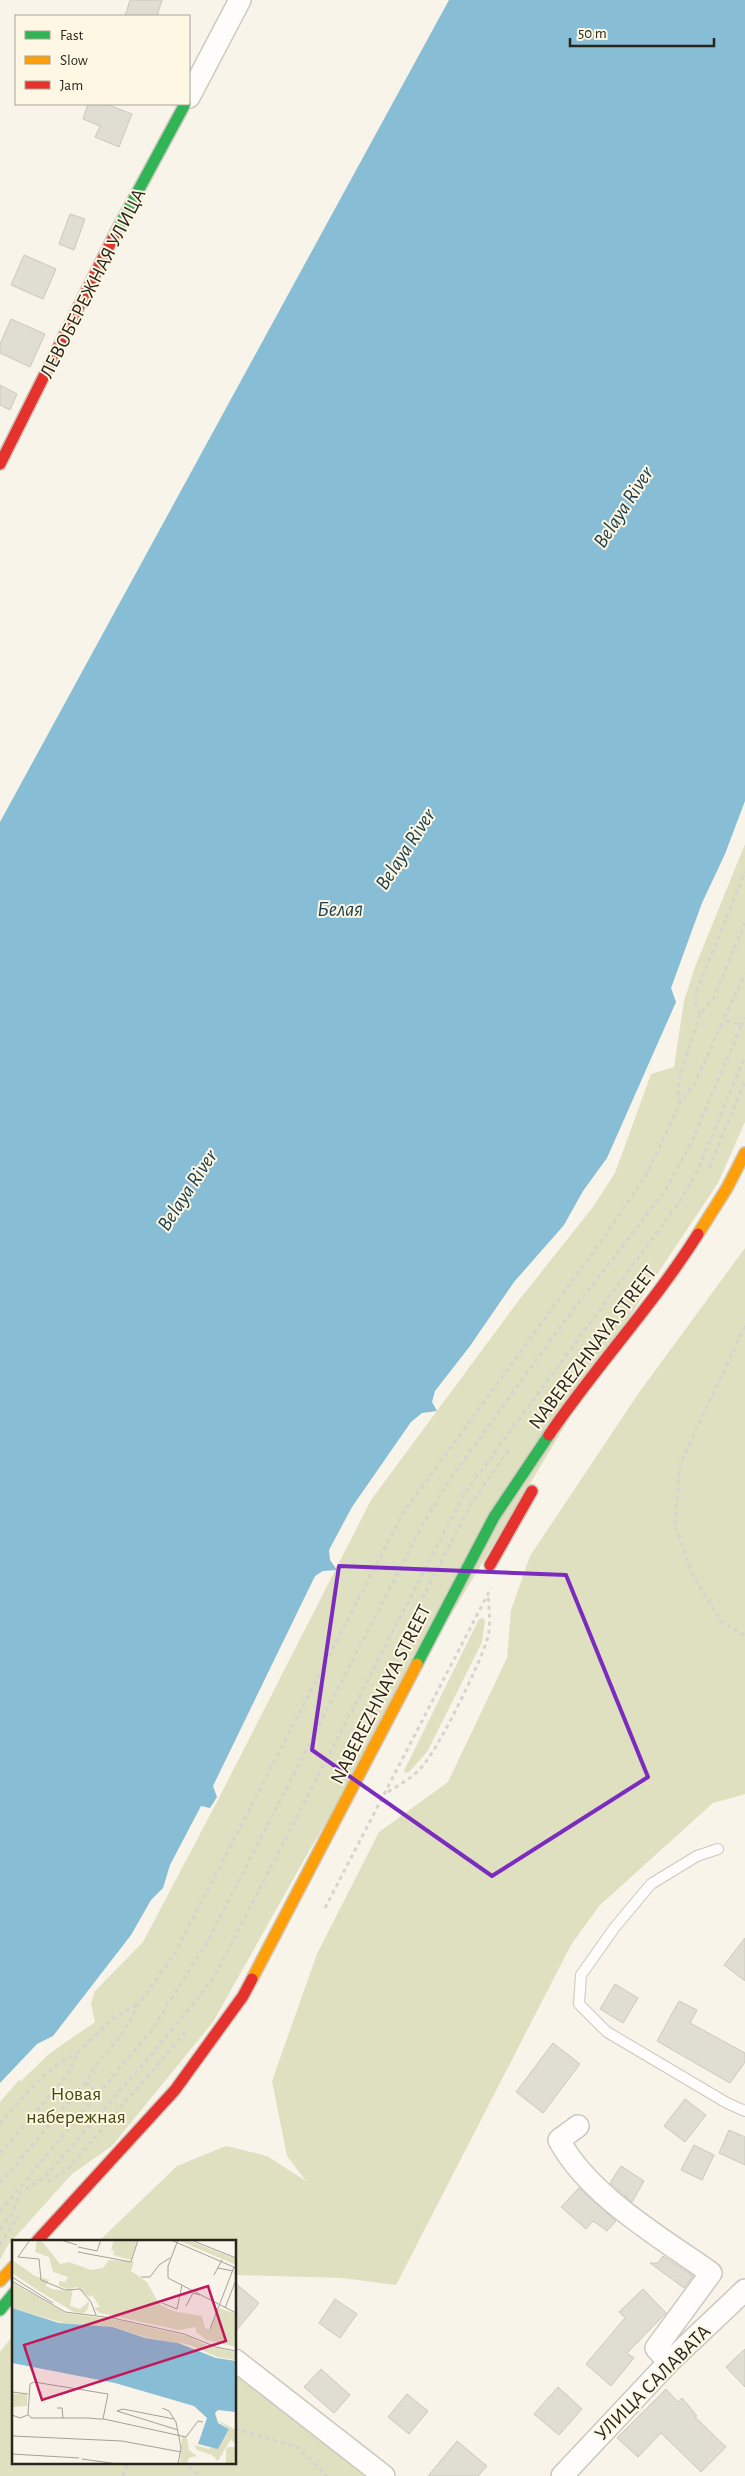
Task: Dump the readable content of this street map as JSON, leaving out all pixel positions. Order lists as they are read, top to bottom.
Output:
{
  "streets": {
    "street": ["ЛЕВОБЕРЕЖНАЯ УЛИЦА", "NABEREZHNAYA STREET", "УЛИЦА САЛАВАТА"]
  },
  "water": ["Belaya River", "Белая"],
  "parks": ["Новая набережная"],
  "legend": ["Fast", "Slow", "Jam"],
  "scale_bar": "50 m"
}
